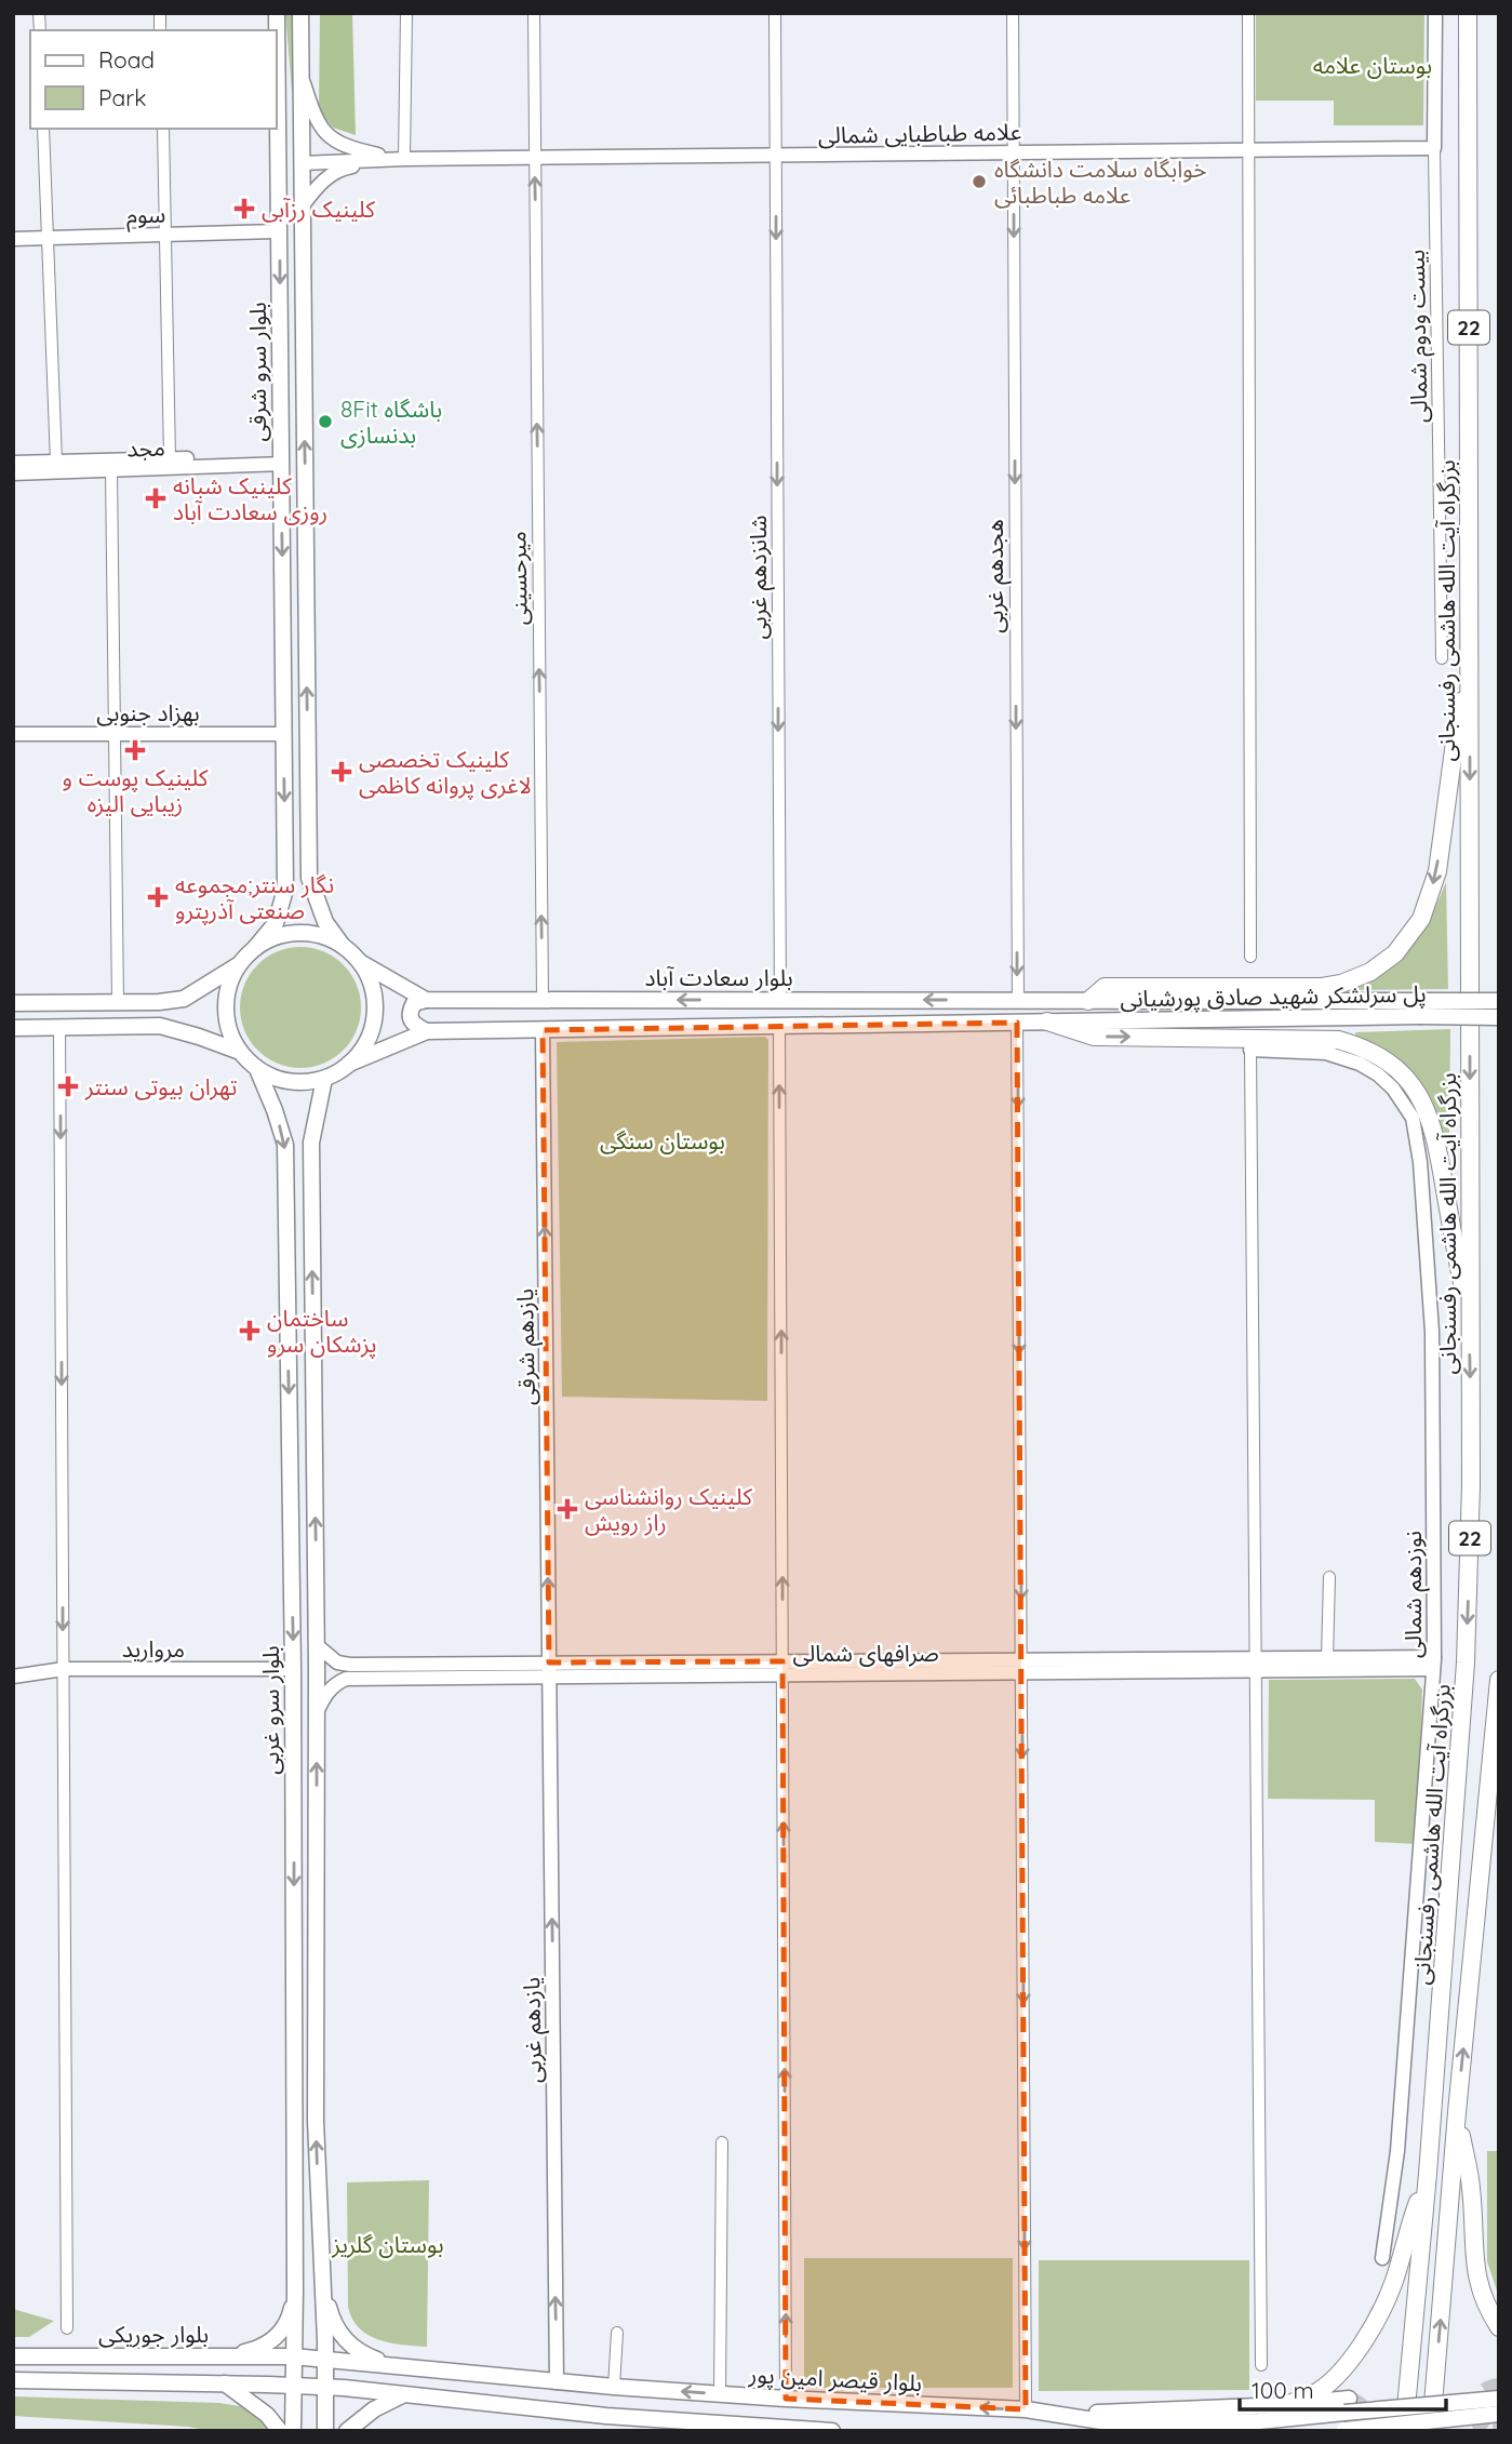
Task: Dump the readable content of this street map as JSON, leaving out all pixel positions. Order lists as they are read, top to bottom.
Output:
{
  "streets": {
    "highway": ["22", "بزرگراه آیت الله هاشمی رفسنجانی"],
    "main road": [
      "بلوار سرو شرقی",
      "بلوار سعادت آباد",
      "پل سرلشکر شهید صادق پورشیانی",
      "بلوار سرو غربی",
      "بلوار جوریکی",
      "بلوار قیصر امین پور"
    ],
    "street": [
      "علامه طباطبایی شمالی",
      "سوم",
      "بیست ودوم شمالی",
      "مجد",
      "هجدهم غربی",
      "شانزدهم غربی",
      "میرحسینی",
      "بهزاد جنوبی",
      "یازدهم شرقی",
      "نوزدهم شمالی",
      "مروارید",
      "صرافهای شمالی",
      "یازدهم غربی"
    ]
  },
  "crossings": [
    ["علامه طباطبایی شمالی", "بیست ودوم شمالی"],
    ["علامه طباطبایی شمالی", "بلوار سرو شرقی"],
    ["علامه طباطبایی شمالی", "هجدهم غربی"],
    ["علامه طباطبایی شمالی", "شانزدهم غربی"],
    ["علامه طباطبایی شمالی", "میرحسینی"],
    ["سوم", "بلوار سرو شرقی"],
    ["بلوار سرو شرقی", "مجد"],
    ["بلوار سرو شرقی", "بهزاد جنوبی"],
    ["بلوار سرو شرقی", "بلوار سعادت آباد"],
    ["بلوار سرو شرقی", "بلوار سرو غربی"],
    ["هجدهم غربی", "بلوار سعادت آباد"],
    ["شانزدهم غربی", "بلوار سعادت آباد"],
    ["میرحسینی", "بلوار سعادت آباد"],
    ["بلوار سعادت آباد", "پل سرلشکر شهید صادق پورشیانی"],
    ["بلوار سعادت آباد", "بلوار سرو غربی"],
    ["یازدهم شرقی", "صرافهای شمالی"],
    ["یازدهم شرقی", "یازدهم غربی"],
    ["نوزدهم شمالی", "صرافهای شمالی"],
    ["مروارید", "بلوار سرو غربی"],
    ["صرافهای شمالی", "بلوار سرو غربی"],
    ["صرافهای شمالی", "یازدهم غربی"],
    ["بلوار سرو غربی", "بلوار جوریکی"],
    ["بلوار سرو غربی", "بلوار قیصر امین پور"],
    ["یازدهم غربی", "بلوار قیصر امین پور"],
    ["بلوار جوریکی", "بلوار قیصر امین پور"]
  ],
  "one_way": [
    "هجدهم غربی",
    "شانزدهم غربی",
    "میرحسینی",
    "یازدهم شرقی",
    "یازدهم غربی"
  ],
  "parks": ["بوستان علامه", "بوستان سنگی", "بوستان گلریز"],
  "places": {
    "other": ["خوابگاه سلامت دانشگاه علامه طباطبائی", "8Fit باشگاه بدنسازی"],
    "health": [
      "کلینیک رزآبی",
      "کلینیک شبانه روزی سعادت آباد",
      "کلینیک پوست و زیبایی الیزه",
      "کلینیک تخصصی لاغری پروانه کاظمی",
      "نگار سنتر;مجموعه صنعتی آذرپترو",
      "تهران بیوتی سنتر",
      "ساختمان پزشکان سرو",
      "کلینیک روانشناسی راز رویش"
    ]
  },
  "legend": ["Road", "Park"],
  "scale_bar": "100 m"
}
